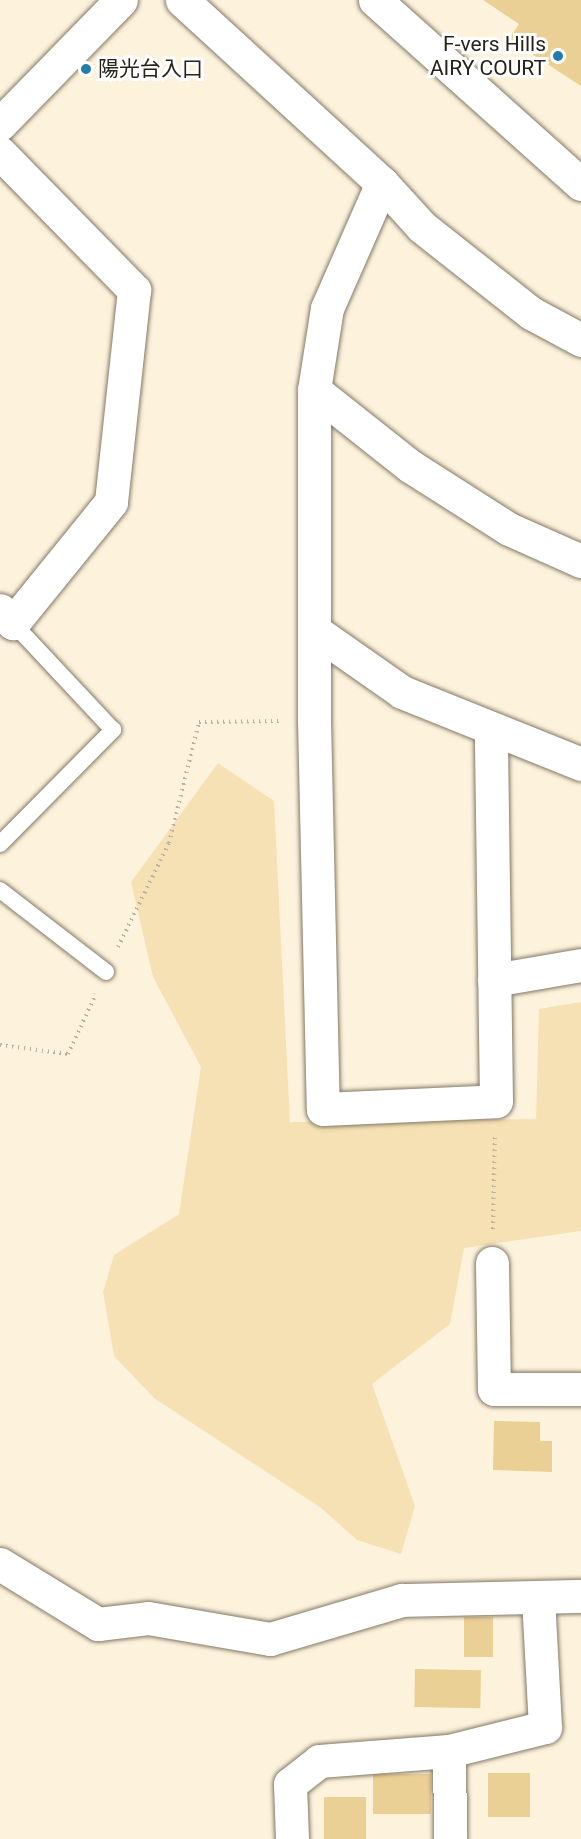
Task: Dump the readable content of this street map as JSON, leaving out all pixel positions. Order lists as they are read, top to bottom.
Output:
{
  "places": ["F-vers Hills AIRY COURT", "陽光台入口"]
}
